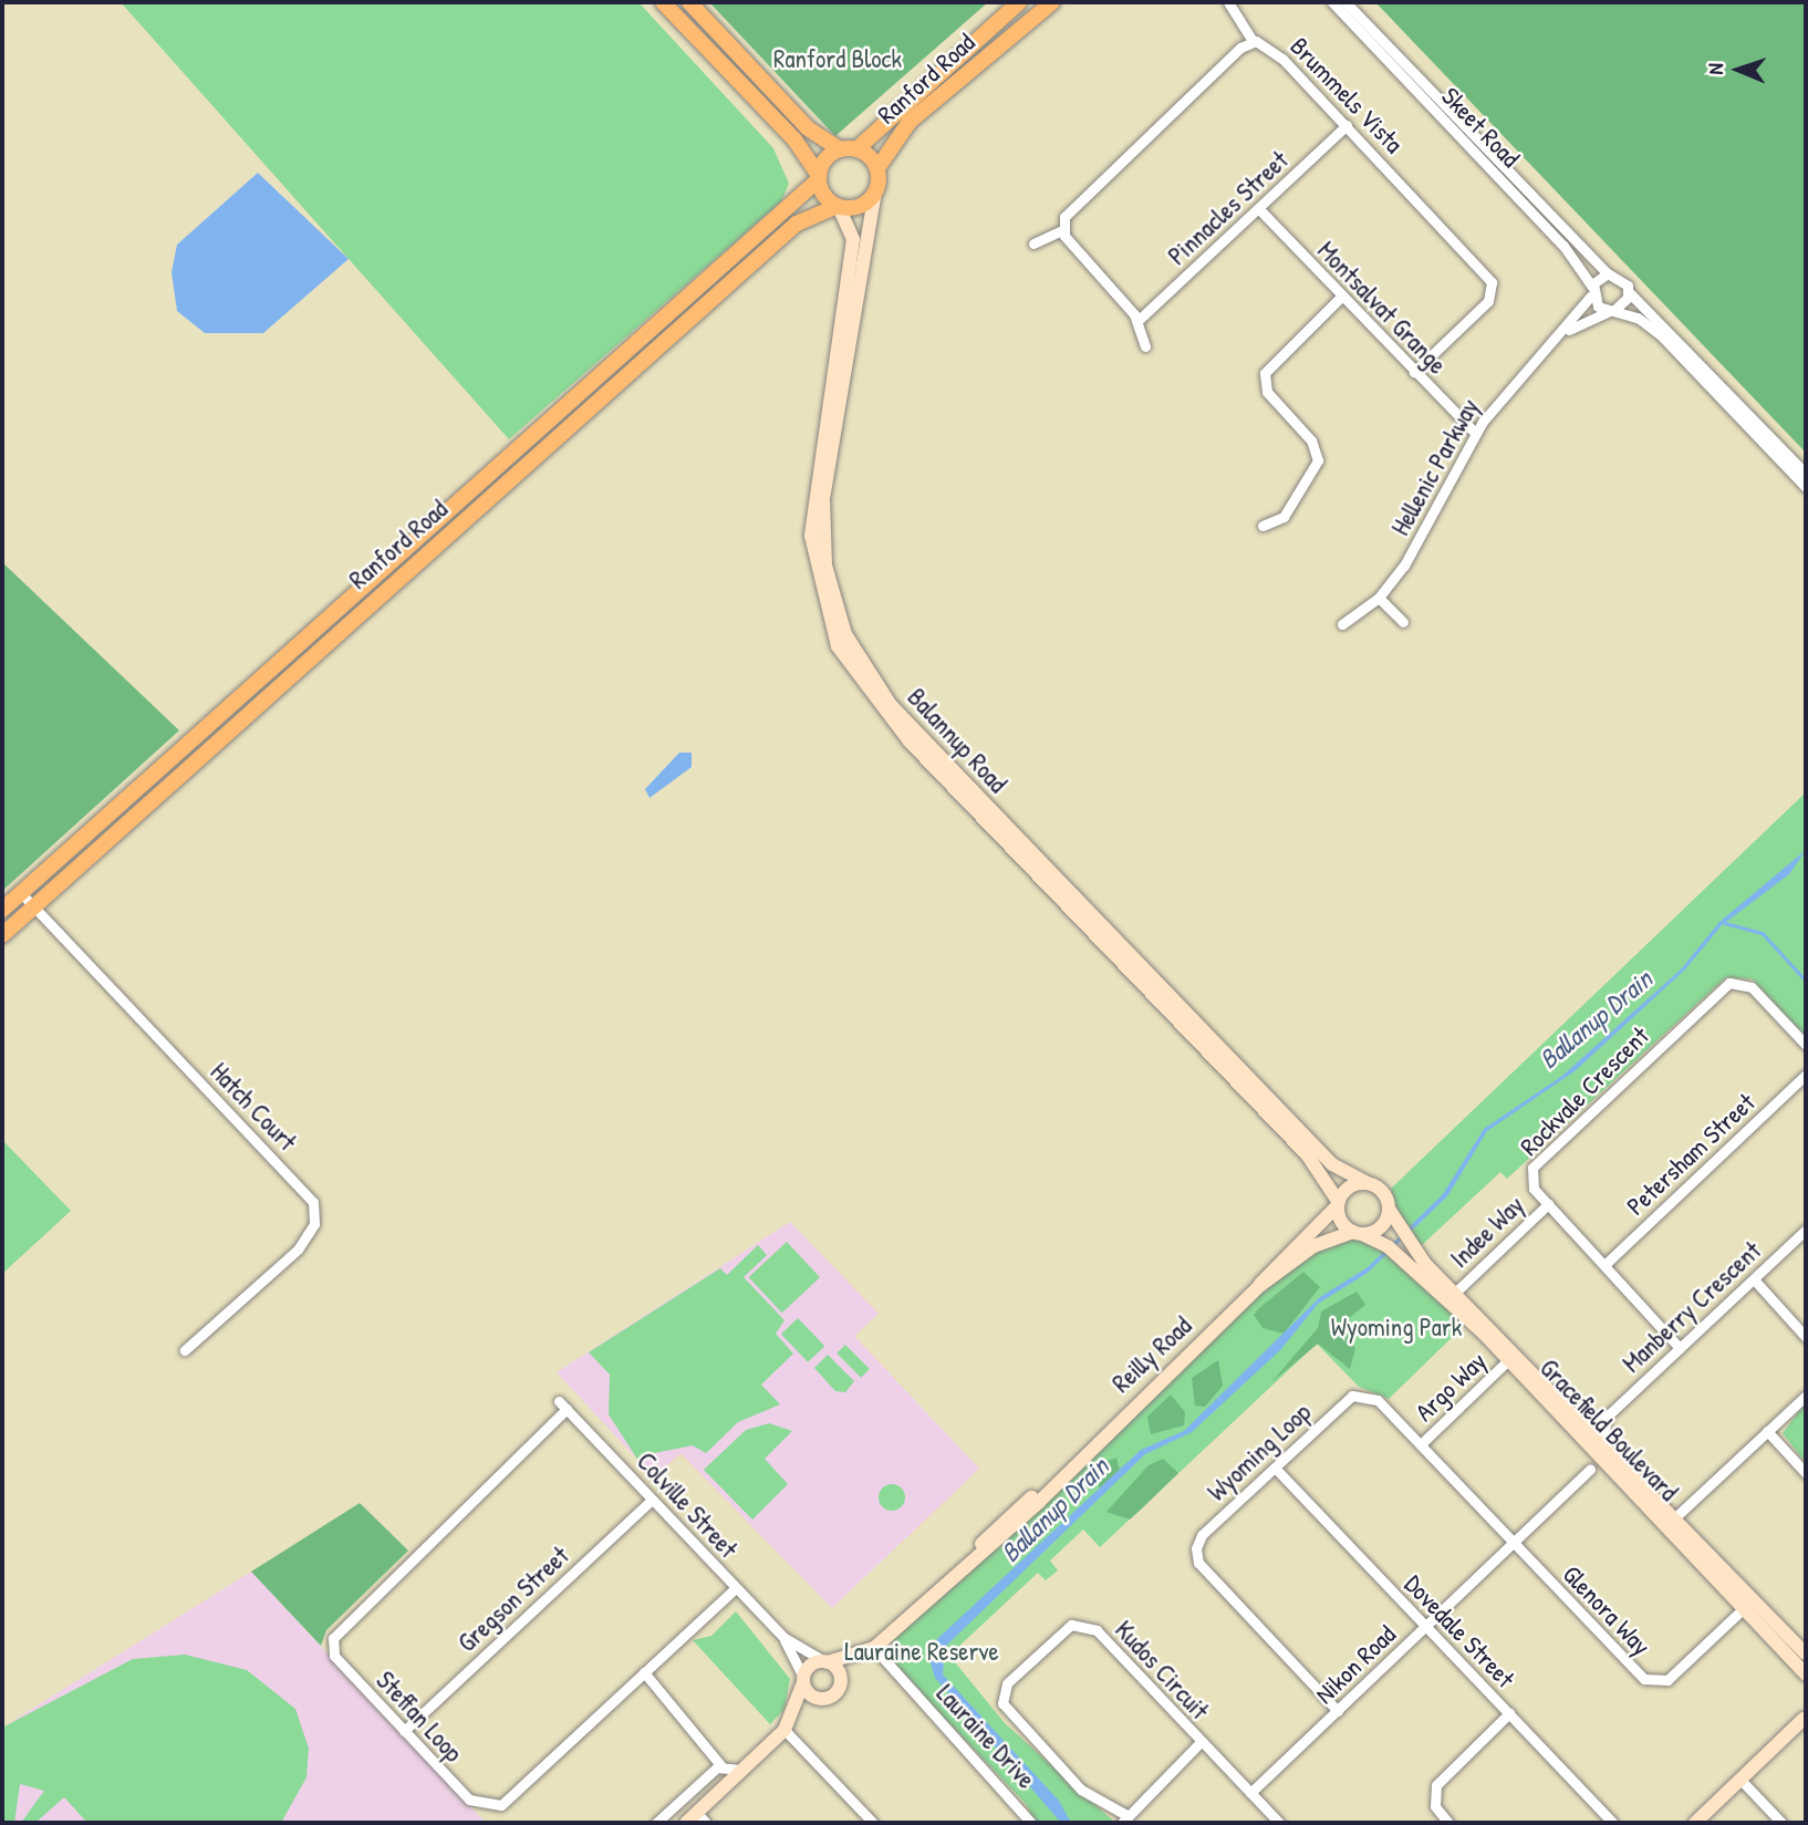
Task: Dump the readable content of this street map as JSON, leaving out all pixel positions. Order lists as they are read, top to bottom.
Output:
{
  "streets": {
    "main road": ["Ranford Road"],
    "street": [
      "Brummels Vista",
      "Skeet Road",
      "Pinnacles Street",
      "Montsalvat Grange",
      "Hellenic Parkway",
      "Balannup Road",
      "Rockvale Crescent",
      "Hatch Court",
      "Petersham Street",
      "Indee Way",
      "Manberry Crescent",
      "Reilly Road",
      "Argo Way",
      "Gracefield Boulevard",
      "Wyoming Loop",
      "Colville Street",
      "Gregson Street",
      "Glenora Way",
      "Dovedale Street",
      "Nikon Road",
      "Kudos Circuit",
      "Steffan Loop",
      "Lauraine Drive"
    ]
  },
  "crossings": [
    ["Ranford Road", "Balannup Road"],
    ["Ranford Road", "Hatch Court"],
    ["Brummels Vista", "Pinnacles Street"],
    ["Brummels Vista", "Montsalvat Grange"],
    ["Skeet Road", "Hellenic Parkway"],
    ["Pinnacles Street", "Montsalvat Grange"],
    ["Montsalvat Grange", "Hellenic Parkway"],
    ["Balannup Road", "Reilly Road"],
    ["Balannup Road", "Gracefield Boulevard"],
    ["Rockvale Crescent", "Petersham Street"],
    ["Rockvale Crescent", "Indee Way"],
    ["Rockvale Crescent", "Manberry Crescent"],
    ["Indee Way", "Gracefield Boulevard"],
    ["Reilly Road", "Gracefield Boulevard"],
    ["Reilly Road", "Colville Street"],
    ["Reilly Road", "Lauraine Drive"],
    ["Argo Way", "Gracefield Boulevard"],
    ["Argo Way", "Wyoming Loop"],
    ["Gracefield Boulevard", "Glenora Way"],
    ["Wyoming Loop", "Glenora Way"],
    ["Wyoming Loop", "Dovedale Street"],
    ["Wyoming Loop", "Nikon Road"],
    ["Colville Street", "Gregson Street"],
    ["Colville Street", "Steffan Loop"],
    ["Gregson Street", "Steffan Loop"],
    ["Glenora Way", "Nikon Road"],
    ["Dovedale Street", "Nikon Road"],
    ["Nikon Road", "Kudos Circuit"]
  ],
  "water": ["Ballanup Drain"],
  "parks": ["Ranford Block", "Wyoming Park", "Lauraine Reserve"],
  "north": "left"
}
